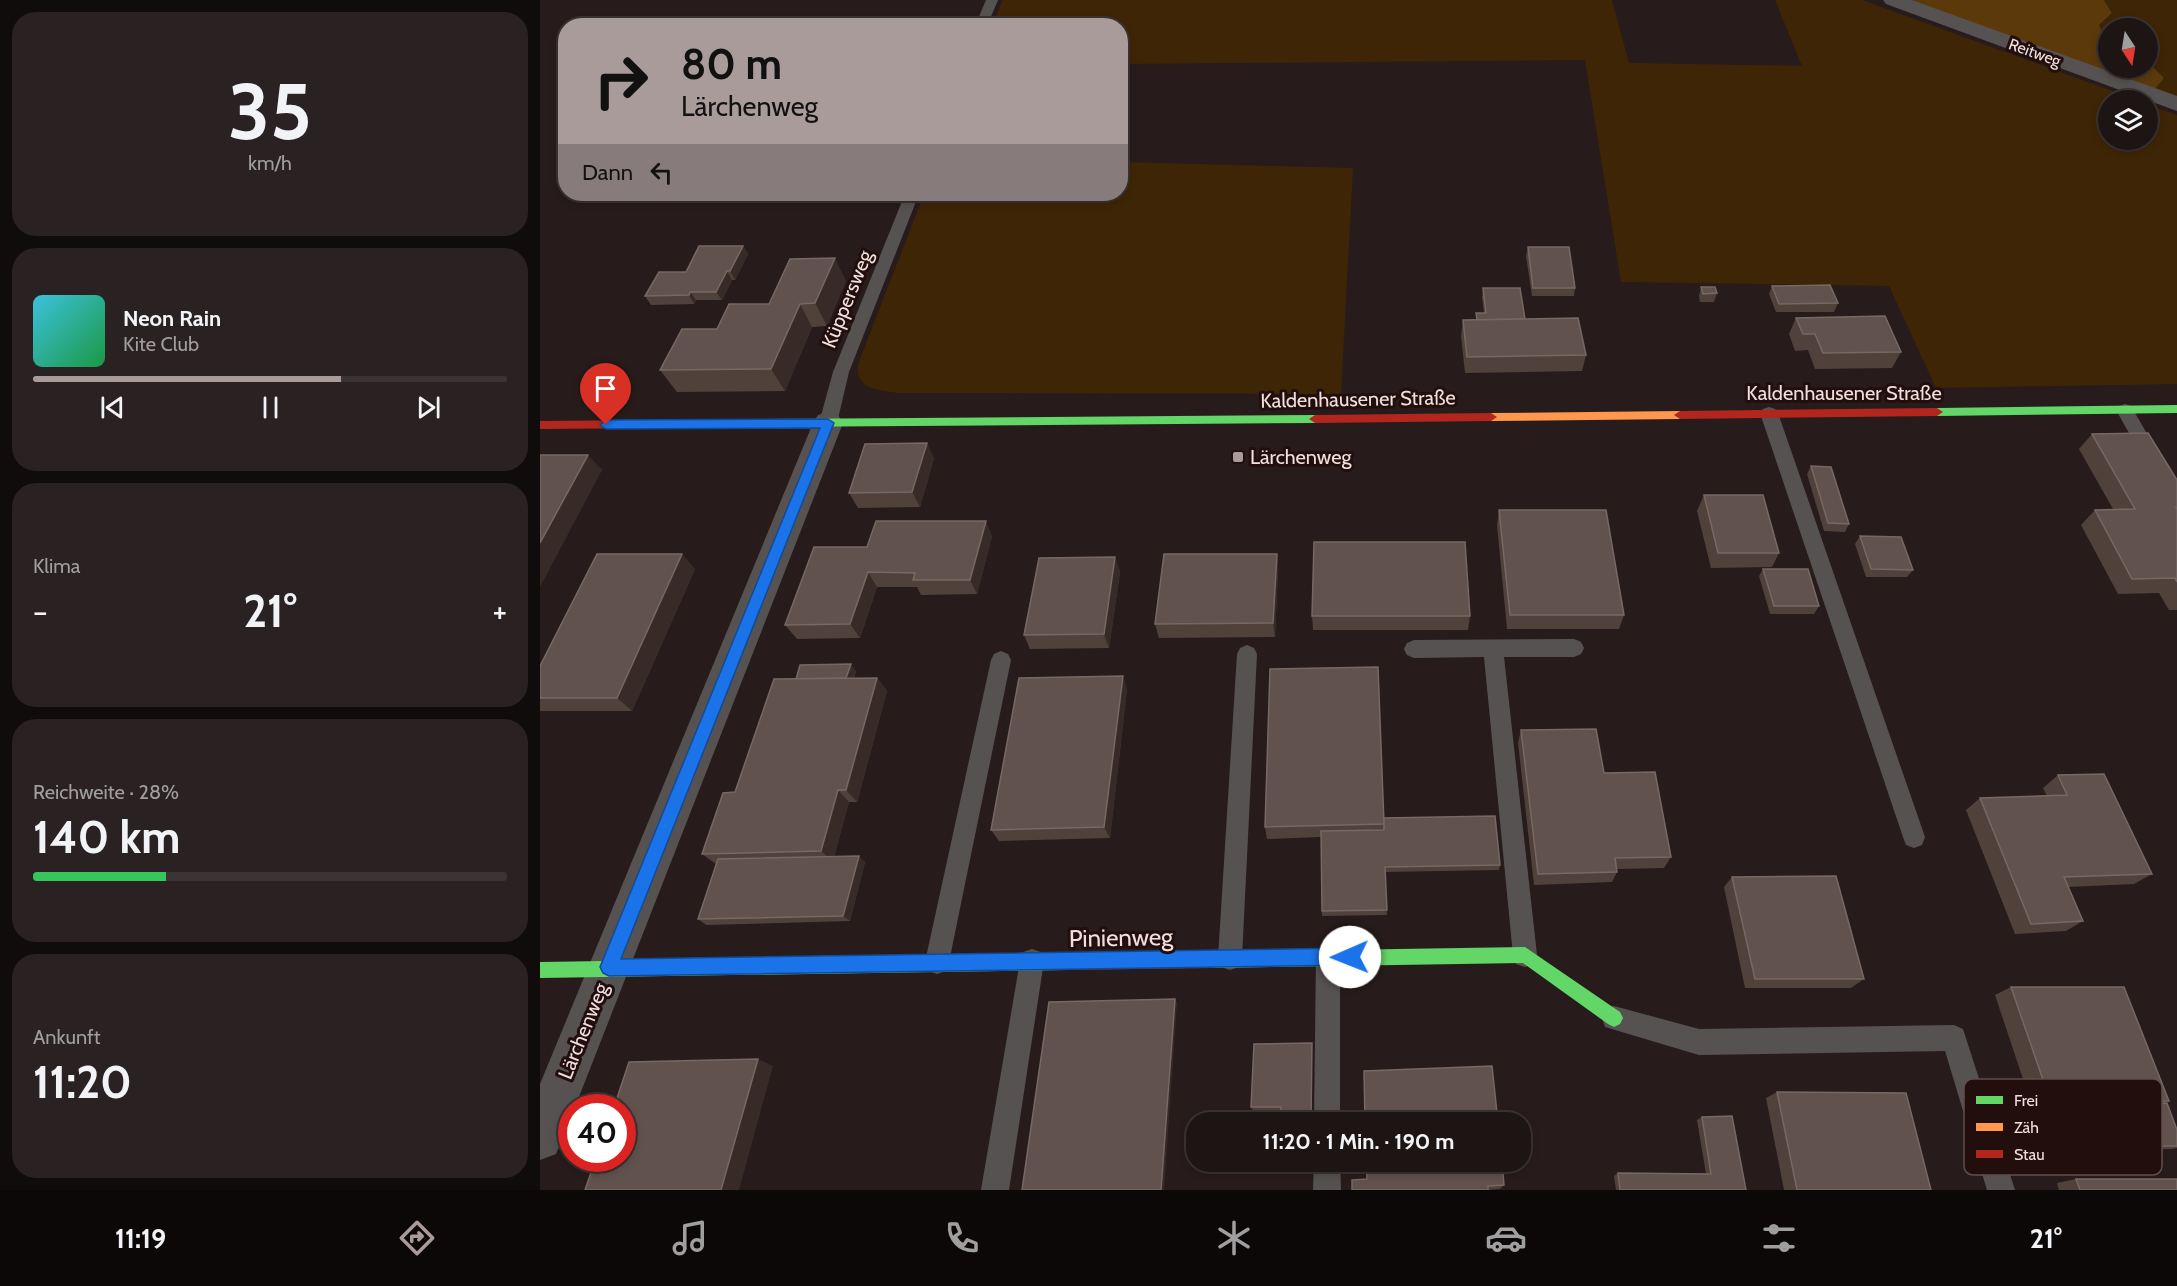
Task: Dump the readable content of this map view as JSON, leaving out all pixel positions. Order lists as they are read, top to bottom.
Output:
{
  "streets": {
    "main road": ["Kaldenhausener Straße", "Pinienweg"],
    "street": ["Reitweg", "Lärchenweg"],
    "lane": ["Küppersweg"]
  },
  "crossings": [
    ["Küppersweg", "Kaldenhausener Straße"],
    ["Küppersweg", "Lärchenweg"],
    ["Kaldenhausener Straße", "Lärchenweg"],
    ["Pinienweg", "Lärchenweg"]
  ],
  "places": {
    "transit": ["Lärchenweg"]
  },
  "legend": ["Frei", "Zäh", "Stau"],
  "north": "bottom",
  "page": {
    "tile": [
      ["35", "km/h"],
      "Klima",
      ["Reichweite · 28%", "140 km"],
      ["Ankunft", "11:20"]
    ],
    "turn": ["80 m", "Lärchenweg"],
    "then": "Dann",
    "song": ["Neon Rain", "Kite Club"],
    "heat": ["−", "21°", "+"],
    "limit": "40",
    "trip": "11:20 · 1 Min. · 190 m",
    "tabs": ["11:19", "21°"]
  }
}
